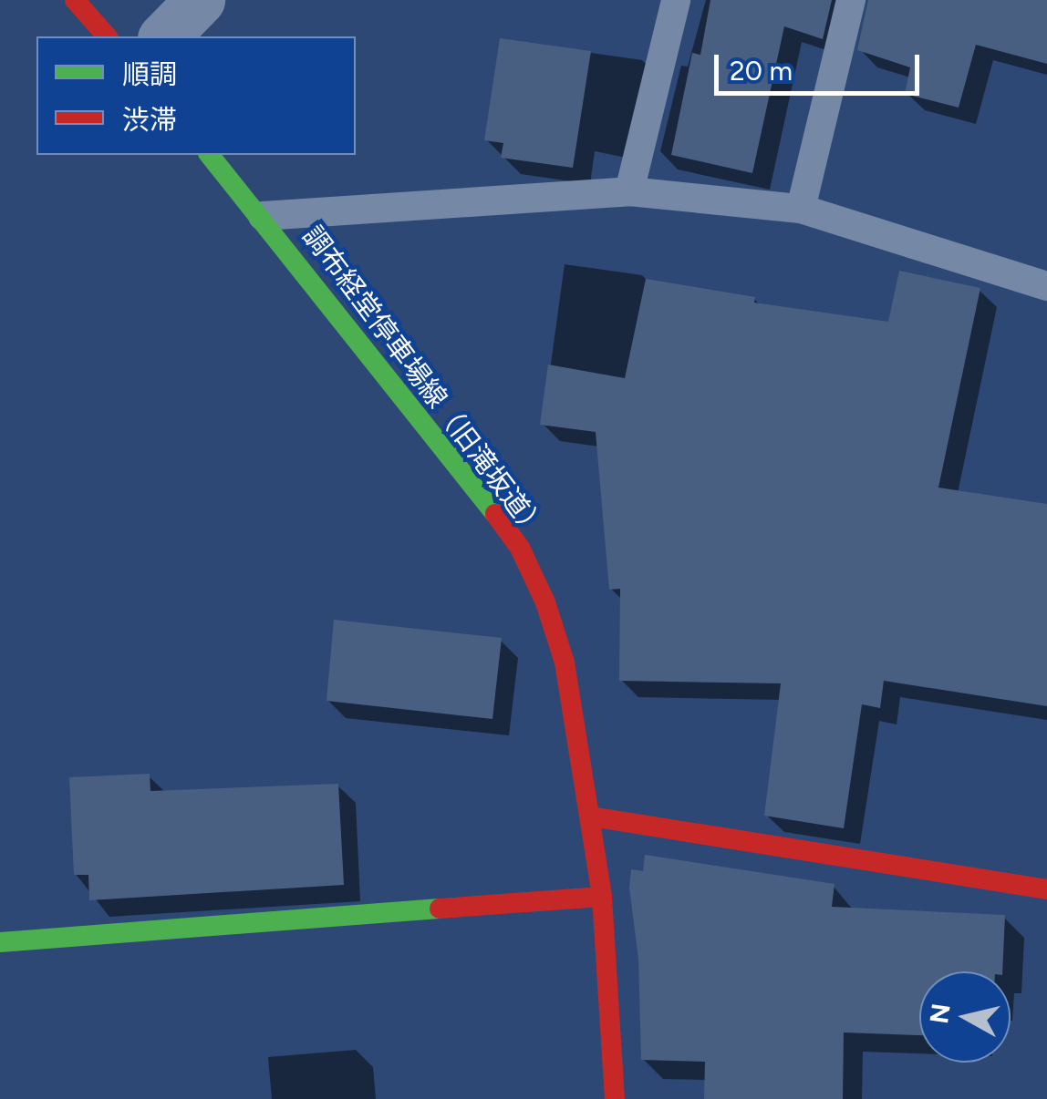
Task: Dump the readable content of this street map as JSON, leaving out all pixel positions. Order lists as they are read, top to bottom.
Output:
{
  "streets": {
    "main road": ["調布経堂停車場線（旧滝坂道）"]
  },
  "legend": ["順調", "渋滞"],
  "scale_bar": "20 m",
  "north": "left"
}
